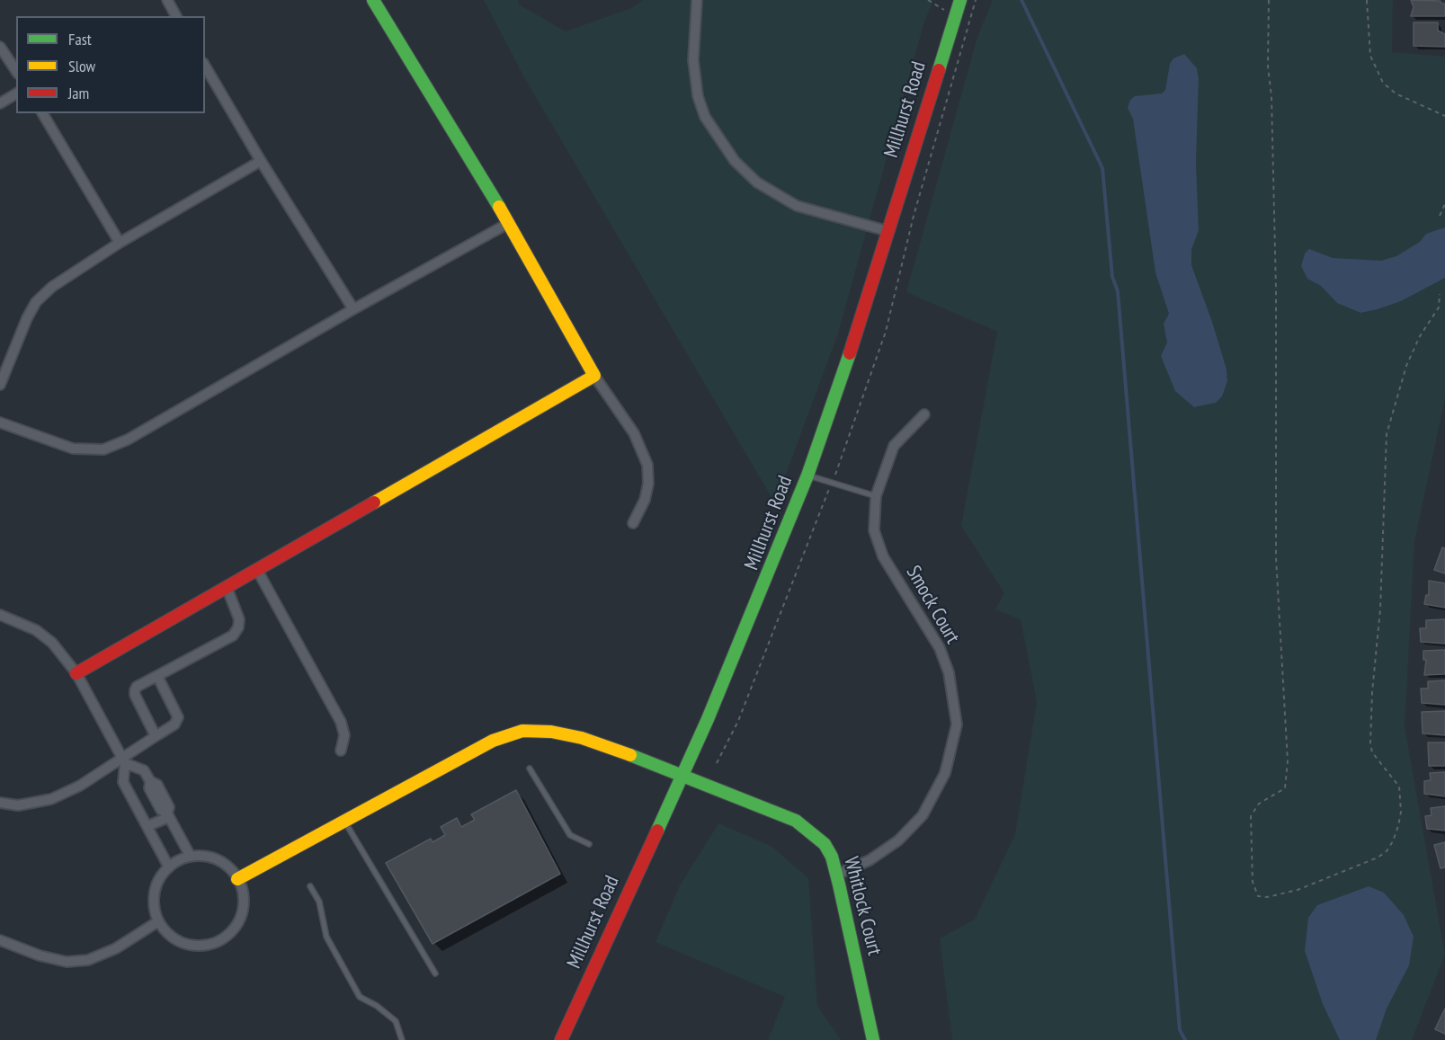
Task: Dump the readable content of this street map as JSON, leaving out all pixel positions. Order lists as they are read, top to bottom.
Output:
{
  "streets": {
    "street": ["Millhurst Road", "Smock Court", "Whitlock Court"]
  },
  "crossings": [
    ["Millhurst Road", "Whitlock Court"],
    ["Smock Court", "Whitlock Court"]
  ],
  "legend": ["Fast", "Slow", "Jam"]
}
